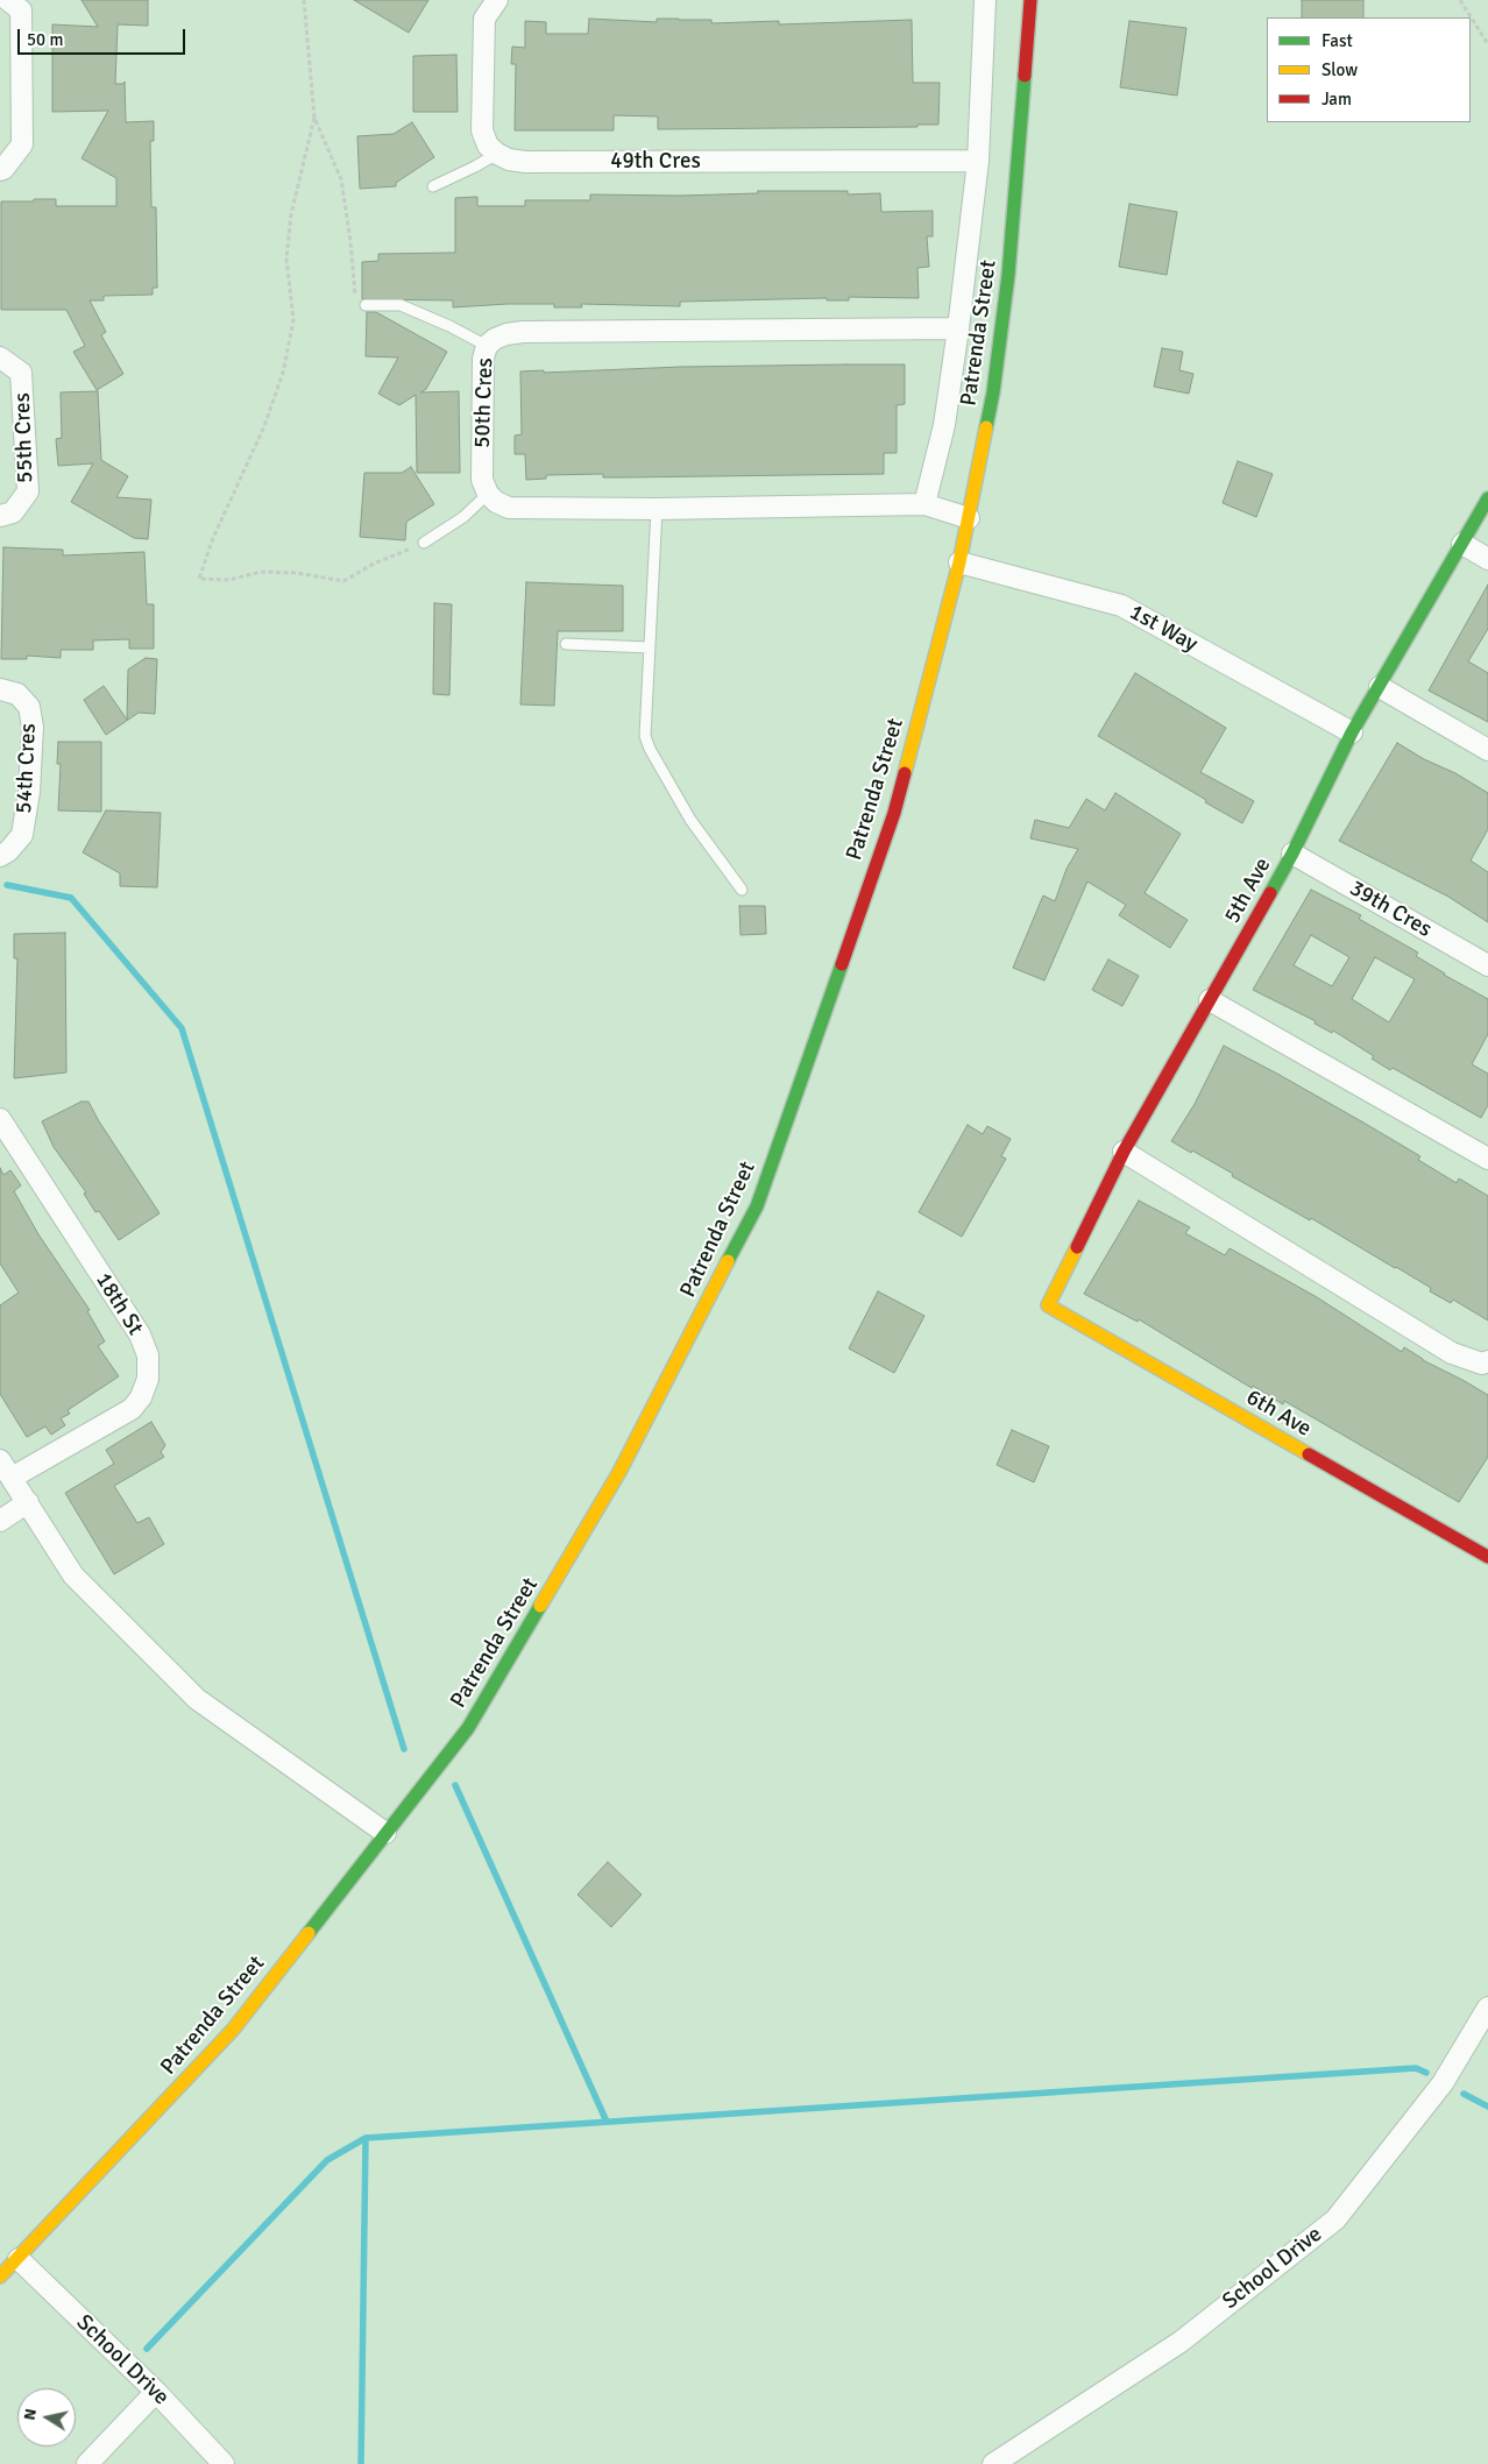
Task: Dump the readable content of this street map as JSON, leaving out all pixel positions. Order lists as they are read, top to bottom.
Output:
{
  "streets": {
    "street": [
      "49th Cres",
      "Patrenda Street",
      "50th Cres",
      "55th Cres",
      "1st Way",
      "54th Cres",
      "5th Ave",
      "39th Cres",
      "18th St",
      "6th Ave",
      "School Drive"
    ]
  },
  "crossings": [
    ["Patrenda Street", "1st Way"],
    ["Patrenda Street", "School Drive"],
    ["1st Way", "5th Ave"],
    ["5th Ave", "39th Cres"],
    ["5th Ave", "6th Ave"]
  ],
  "legend": ["Fast", "Slow", "Jam"],
  "scale_bar": "50 m",
  "north": "left"
}
